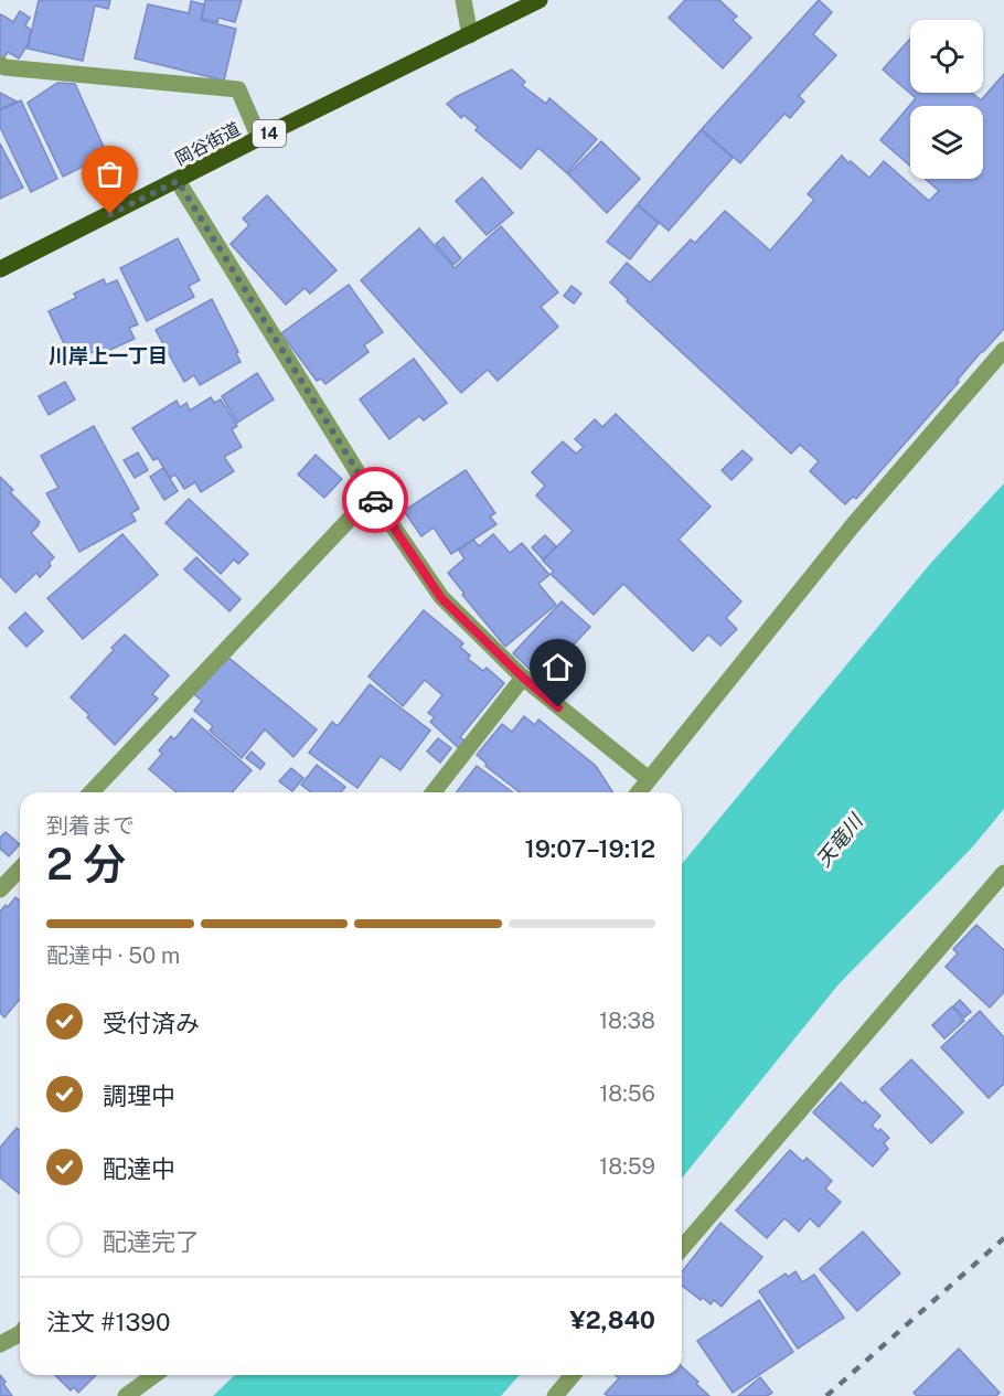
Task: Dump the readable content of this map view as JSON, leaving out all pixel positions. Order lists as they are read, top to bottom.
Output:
{
  "streets": {
    "main road": ["14", "岡谷街道"]
  },
  "districts": ["川岸上一丁目"],
  "water": ["天竜川"],
  "page": {
    "heading": ["2 分", "到着まで", "19:07–19:12"],
    "panel": ["注文 #1390", "¥2,840"],
    "bar": "配達中 · 50 m",
    "list": [
      ["受付済み", "18:38"],
      ["調理中", "18:56"],
      ["配達中", "18:59"],
      "配達完了"
    ]
  }
}
